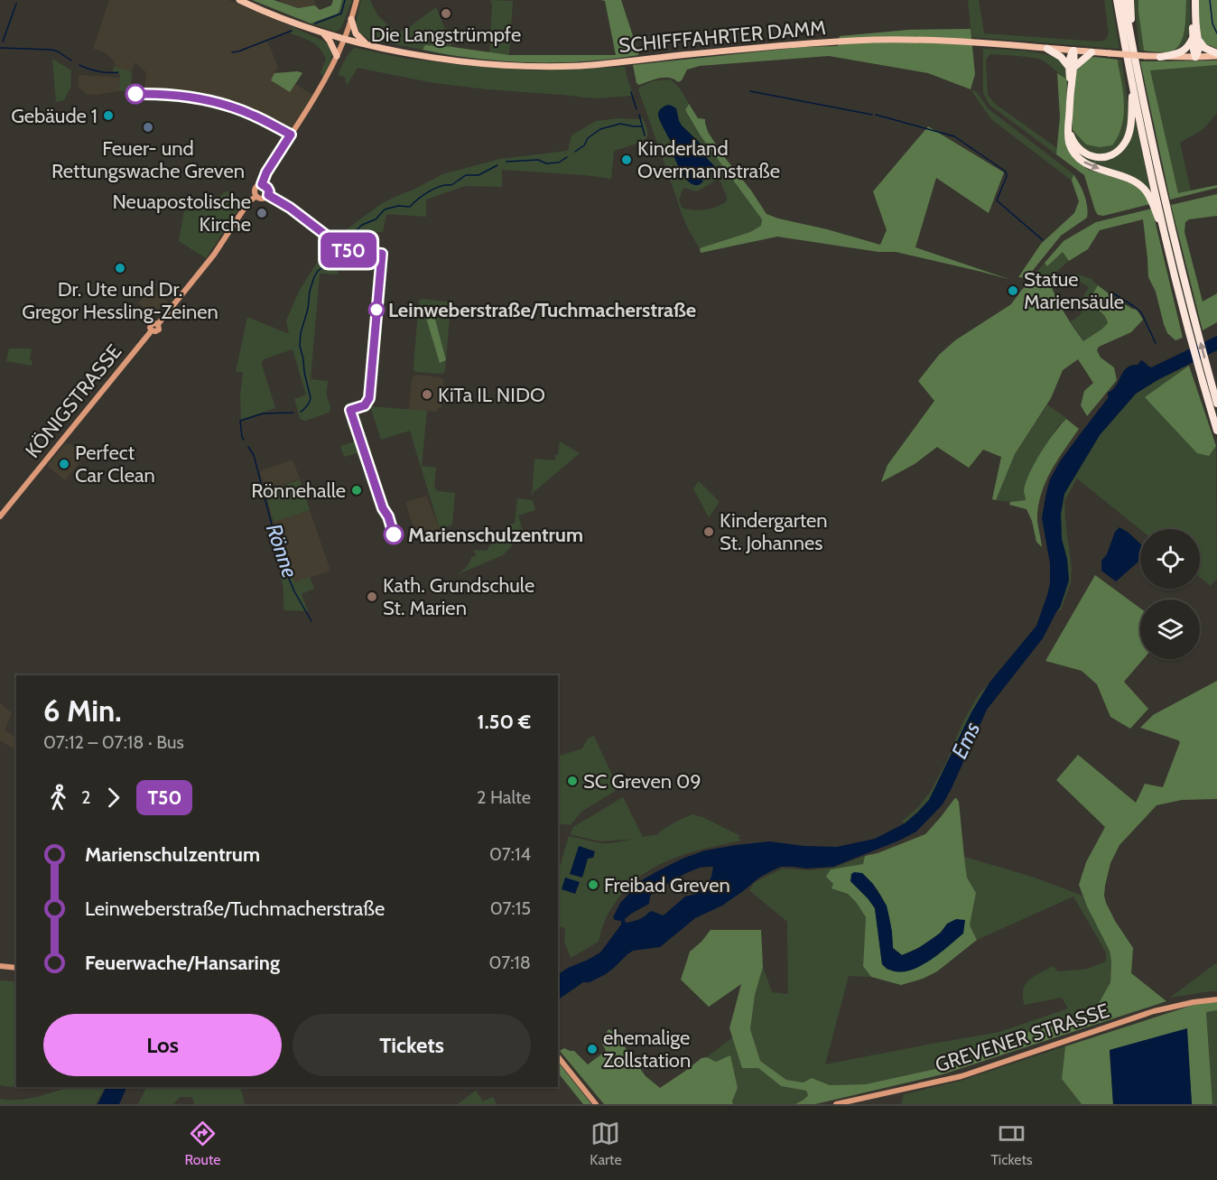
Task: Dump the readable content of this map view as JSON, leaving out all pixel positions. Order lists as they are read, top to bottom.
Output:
{
  "streets": {
    "main road": ["SCHIFFFAHRTER DAMM"],
    "street": ["KÖNIGSTRASSE", "GREVENER STRASSE"]
  },
  "crossings": [
    ["SCHIFFFAHRTER DAMM", "KÖNIGSTRASSE"]
  ],
  "water": ["Rönne", "Ems"],
  "places": [
    "Die Langstrümpfe",
    "Gebäude 1",
    "Feuer- und Rettungswache Greven",
    "Kinderland Overmannstraße",
    "Neuapostolische Kirche",
    "Dr. Ute und Dr. Gregor Hessling-Zeinen",
    "Statue Mariensäule",
    "Leinweberstraße/Tuchmacherstraße",
    "KiTa IL NIDO",
    "Perfect Car Clean",
    "Rönnehalle",
    "Kindergarten St. Johannes",
    "Marienschulzentrum",
    "Kath. Grundschule St. Marien",
    "SC Greven 09",
    "Freibad Greven",
    "ehemalige Zollstation"
  ],
  "lines": ["bus line T50"],
  "page": {
    "on_map": "T50",
    "heading": ["6 Min.", "07:12 – 07:18 · Bus", "1.50 €"],
    "legs": ["2", "T50", "2 Halte"],
    "list": [
      {
        "name": "Marienschulzentrum",
        "value": "07:14"
      },
      {
        "name": "Leinweberstraße/Tuchmacherstraße",
        "value": "07:15"
      },
      {
        "name": "Feuerwache/Hansaring",
        "value": "07:18"
      }
    ],
    "buttons": ["Los", "Tickets"],
    "tabs": ["Route", "Karte", "Tickets"]
  }
}
